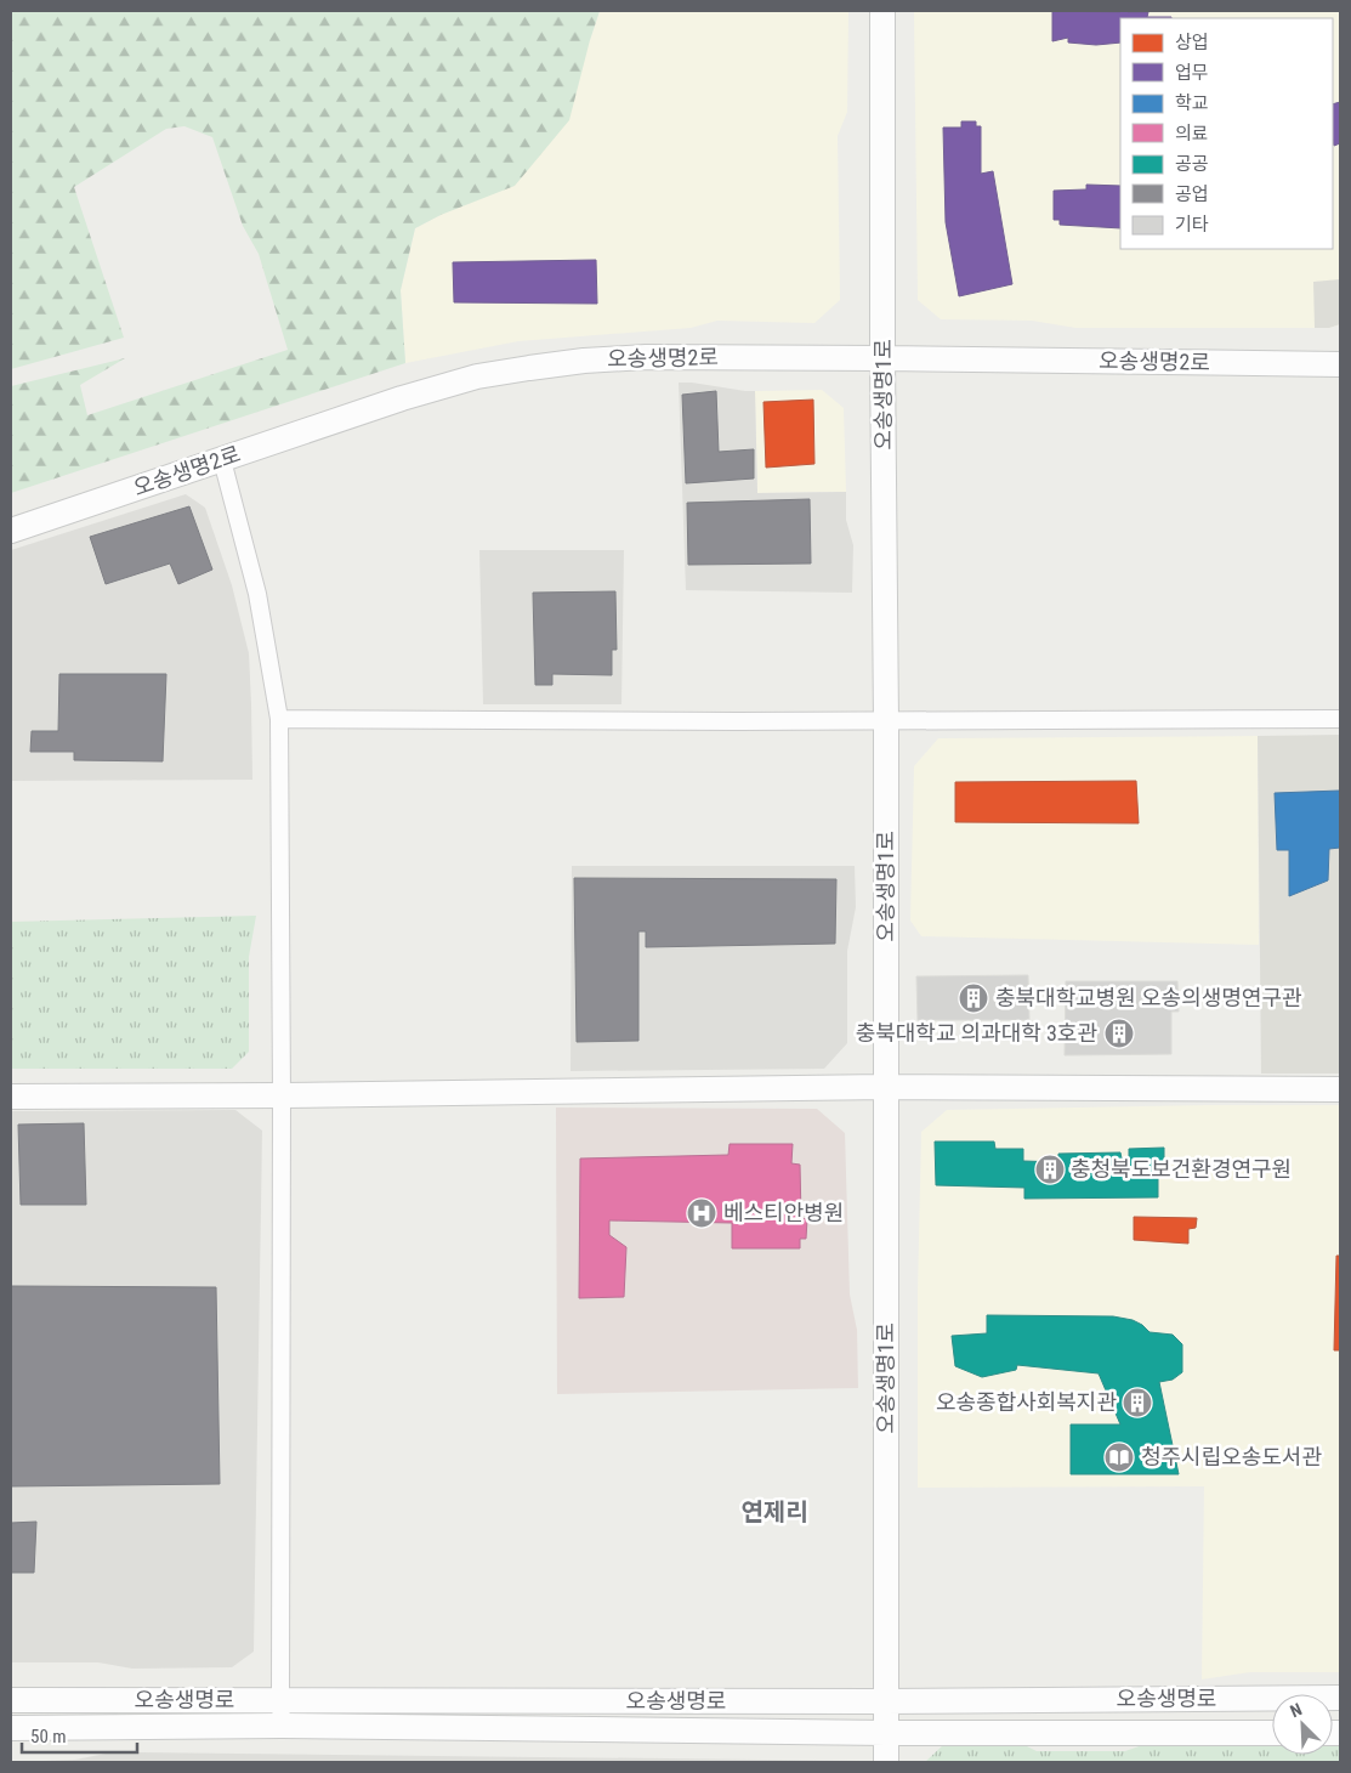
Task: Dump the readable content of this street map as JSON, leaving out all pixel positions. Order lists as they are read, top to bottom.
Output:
{
  "streets": {
    "street": ["오송생명2로", "오송생명1로", "오송생명로"]
  },
  "crossings": [
    ["오송생명2로", "오송생명1로"],
    ["오송생명1로", "오송생명로"]
  ],
  "districts": ["연제리"],
  "places": {
    "building": [
      "충북대학교병원 오송의생명연구관",
      "충북대학교 의과대학 3호관",
      "충청북도보건환경연구원",
      "오송종합사회복지관"
    ],
    "hospital": ["베스티안병원"],
    "library": ["청주시립오송도서관"]
  },
  "legend": [
    "상업",
    "업무",
    "학교",
    "의료",
    "공공",
    "공업",
    "기타"
  ],
  "scale_bar": "50 m",
  "north": "top left"
}
